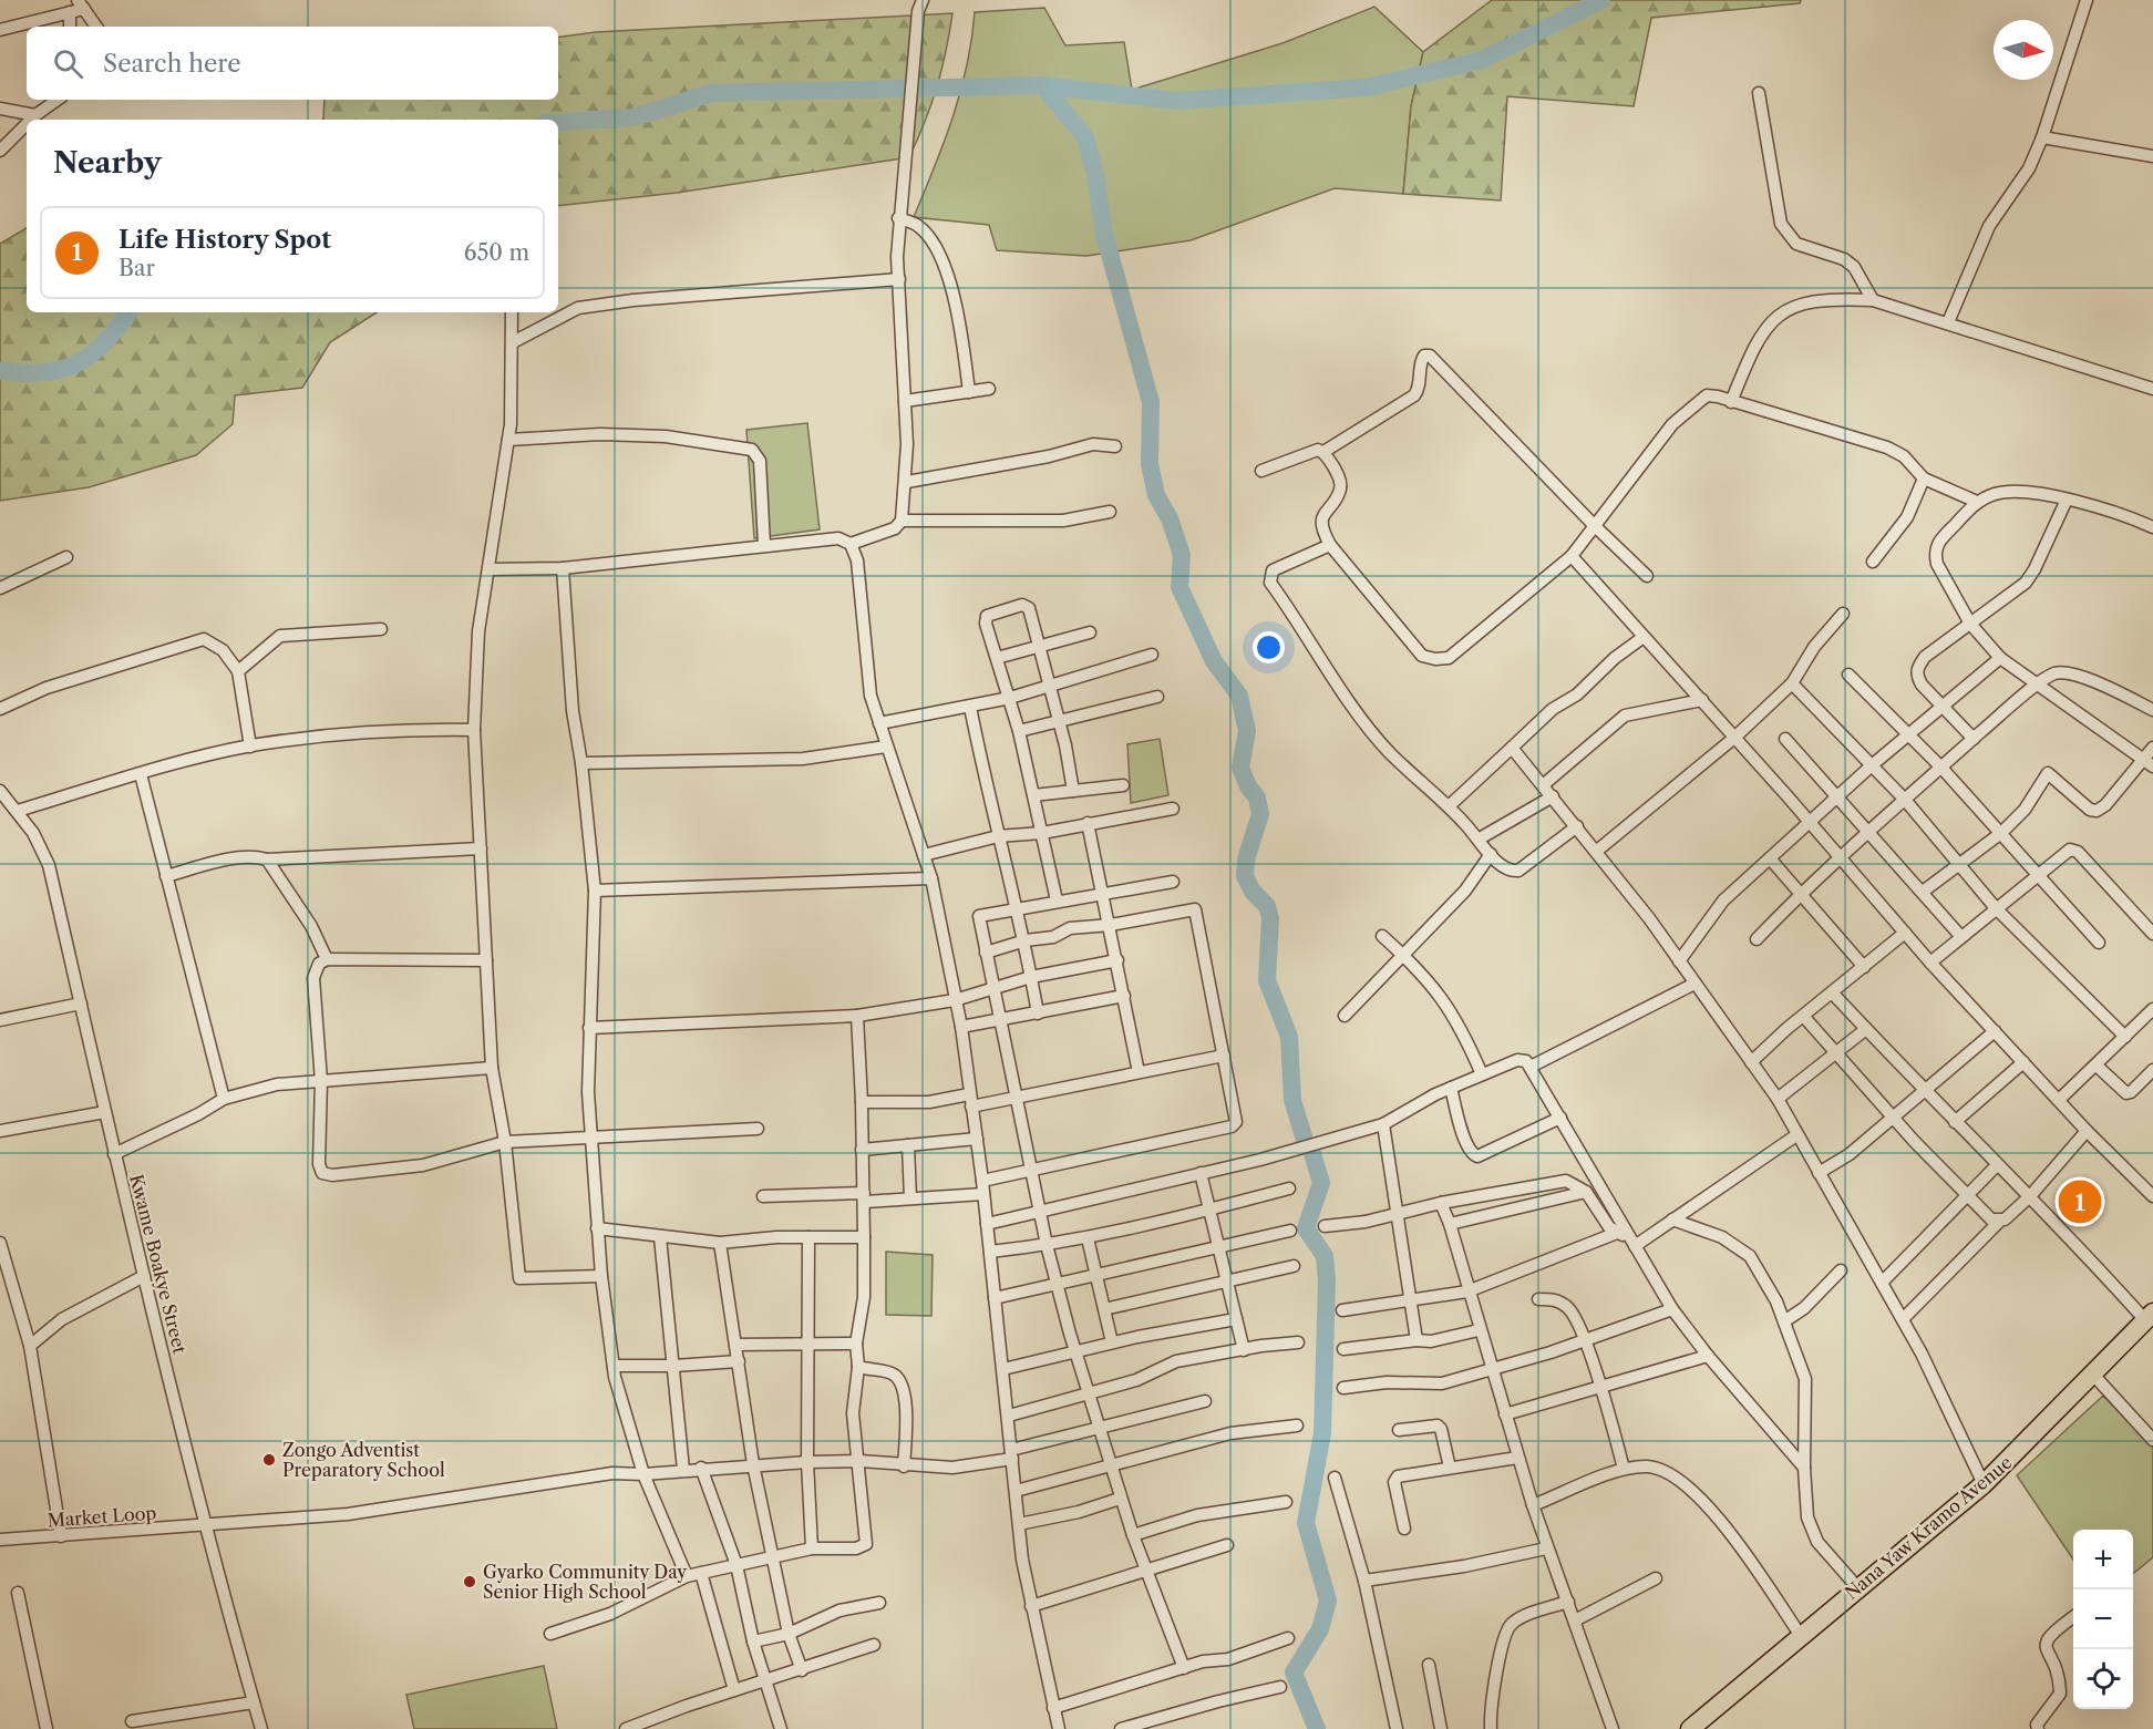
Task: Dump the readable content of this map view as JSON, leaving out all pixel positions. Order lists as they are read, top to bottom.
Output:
{
  "streets": {
    "main road": ["Nana Yaw Kramo Avenue"],
    "street": ["Kwame Boakye Street", "Market Loop"]
  },
  "crossings": [
    ["Kwame Boakye Street", "Market Loop"]
  ],
  "places": ["Zongo Adventist Preparatory School", "Gyarko Community Day Senior High School"],
  "north": "right",
  "page": {
    "search": "Search here",
    "heading": "Nearby",
    "list": [
      {
        "mark": "1",
        "name": "Life History Spot",
        "note": "Bar",
        "value": "650 m"
      }
    ],
    "pins": "1",
    "map_buttons": ["+", "−"]
  }
}
